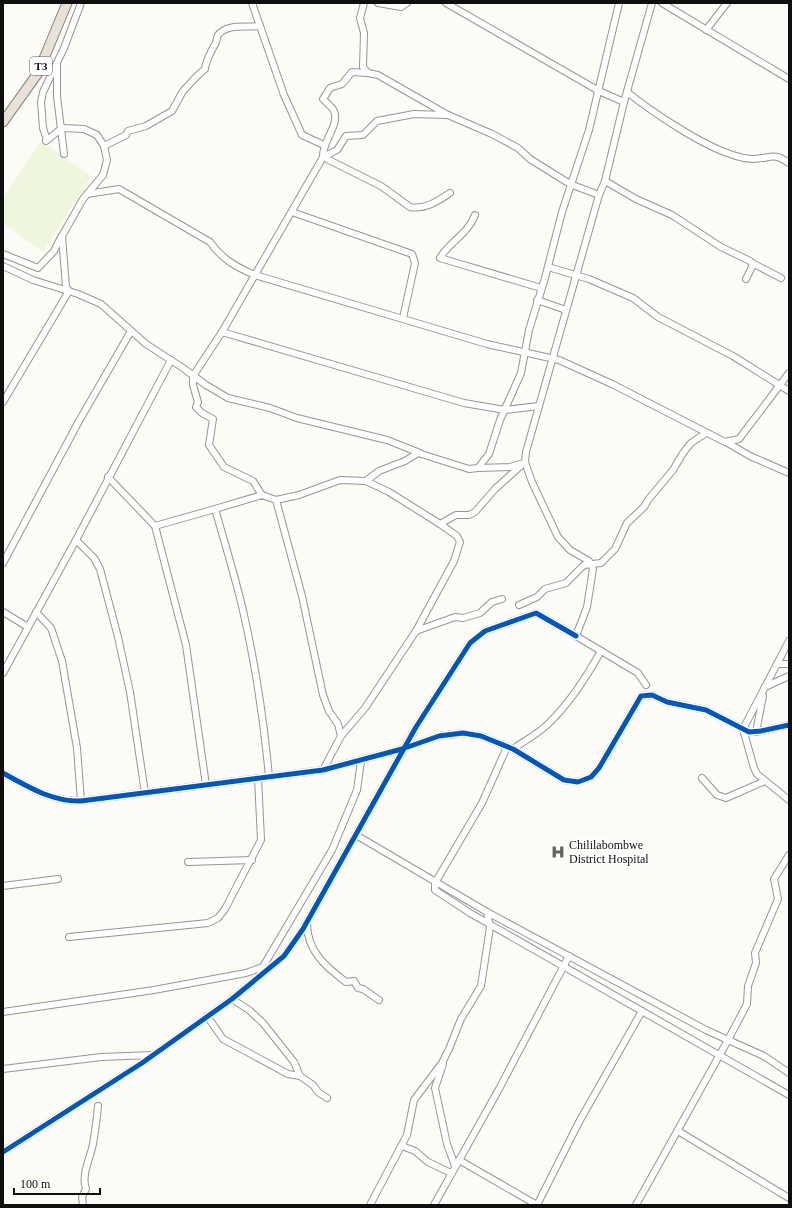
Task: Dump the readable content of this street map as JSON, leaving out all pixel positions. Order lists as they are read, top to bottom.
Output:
{
  "streets": {
    "highway": ["T3"]
  },
  "places": {
    "hospital": ["Chililabombwe District Hospital"]
  },
  "scale_bar": "100 m"
}
